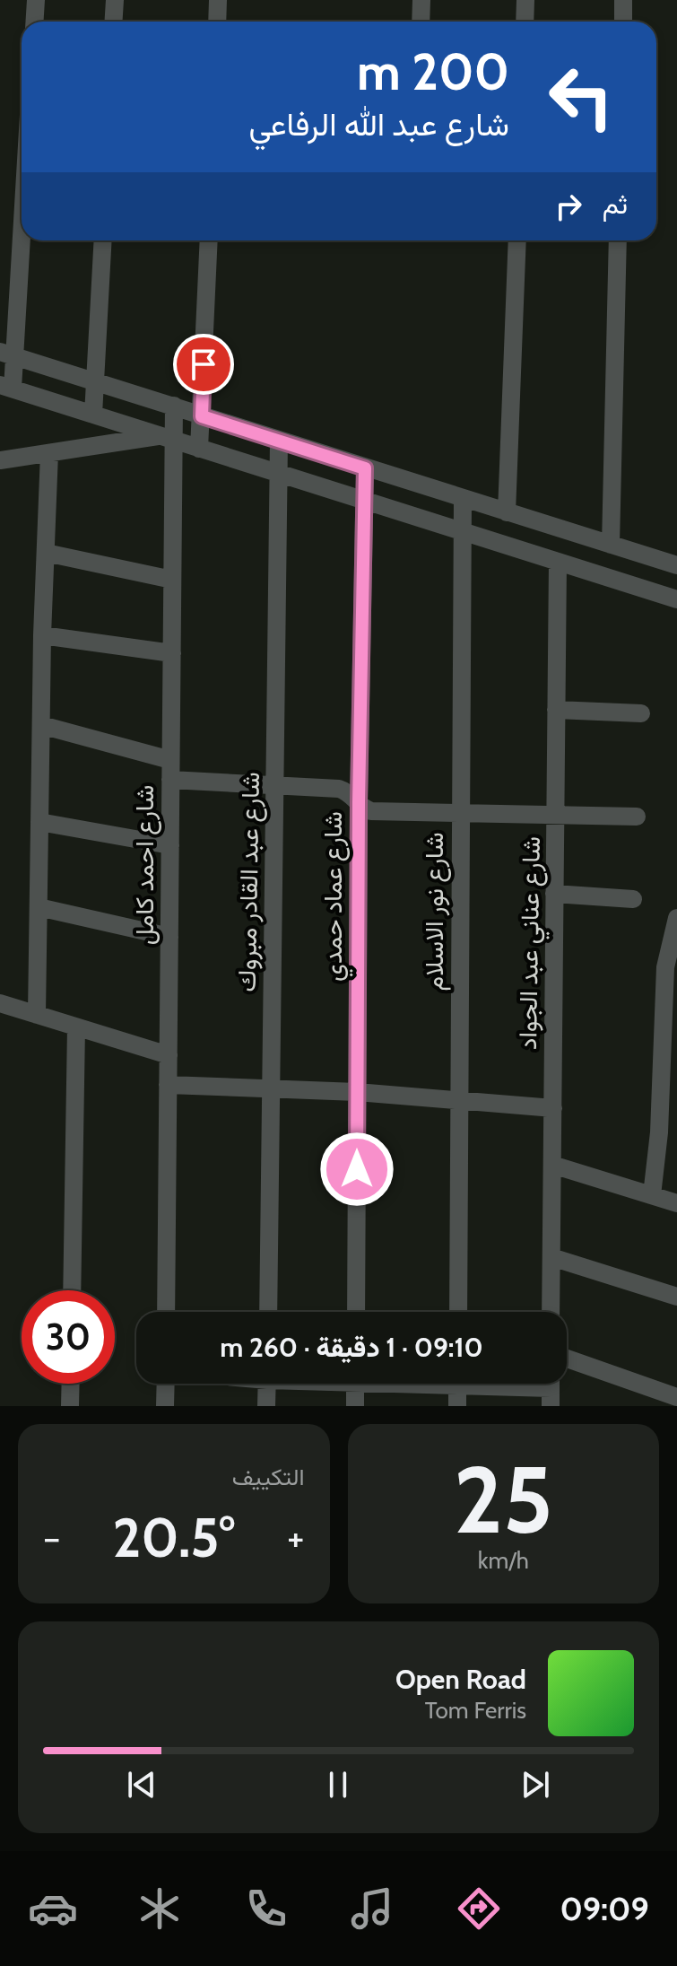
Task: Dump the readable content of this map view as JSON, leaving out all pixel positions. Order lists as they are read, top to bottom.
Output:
{
  "streets": {
    "street": [
      "شارع احمد كامل",
      "شارع عبد القادر مبروك",
      "شارع عماد حمدي",
      "شارع نور الاسلام",
      "شارع عناني عبد الجواد"
    ]
  },
  "page": {
    "turn": ["200 m", "شارع عبد الله الرفاعي"],
    "then": "ثم",
    "limit": "30",
    "trip": "09:10 · 1 دقيقة · 260 m",
    "tile": [
      ["25", "km/h"],
      "التكييف"
    ],
    "heat": ["−", "20.5°", "+"],
    "song": ["Open Road", "Tom Ferris"],
    "tabs": "09:09"
  }
}
